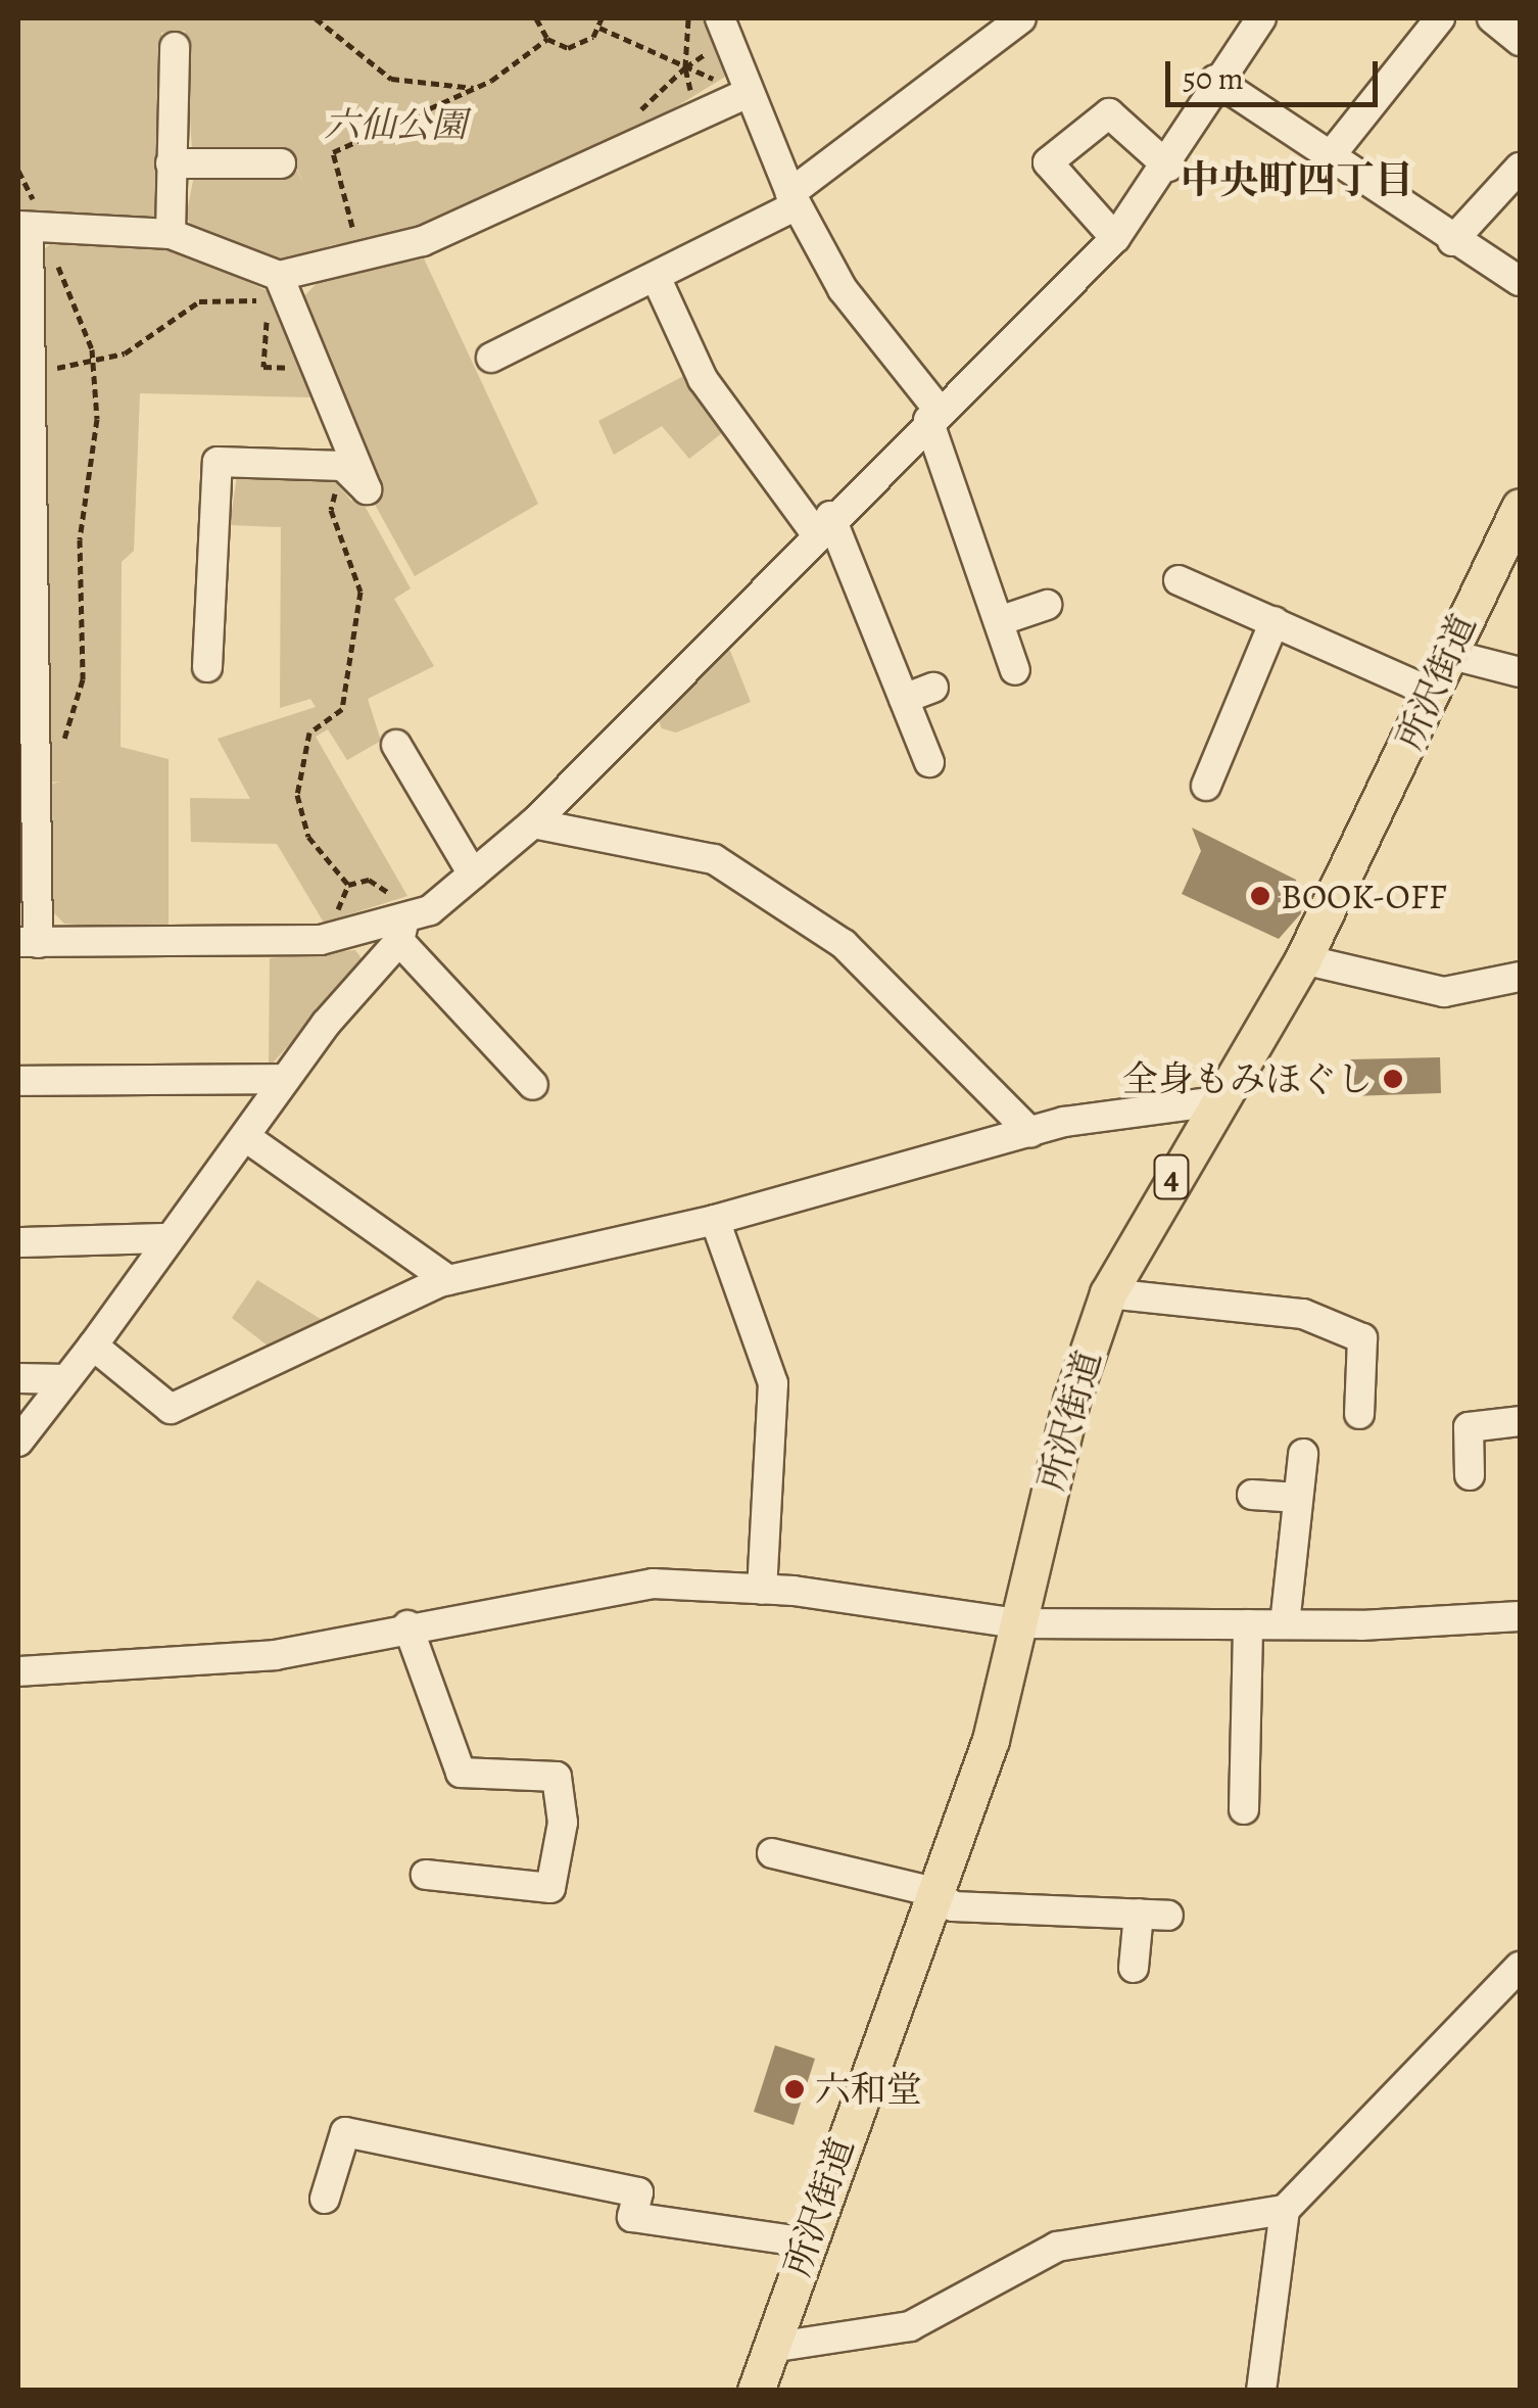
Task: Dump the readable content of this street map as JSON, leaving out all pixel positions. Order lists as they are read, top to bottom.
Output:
{
  "streets": {
    "main road": ["所沢街道", "4"]
  },
  "districts": ["中央町四丁目"],
  "parks": ["六仙公園"],
  "places": ["BOOK-OFF", "全身もみほぐし", "六和堂"],
  "scale_bar": "50 m"
}
